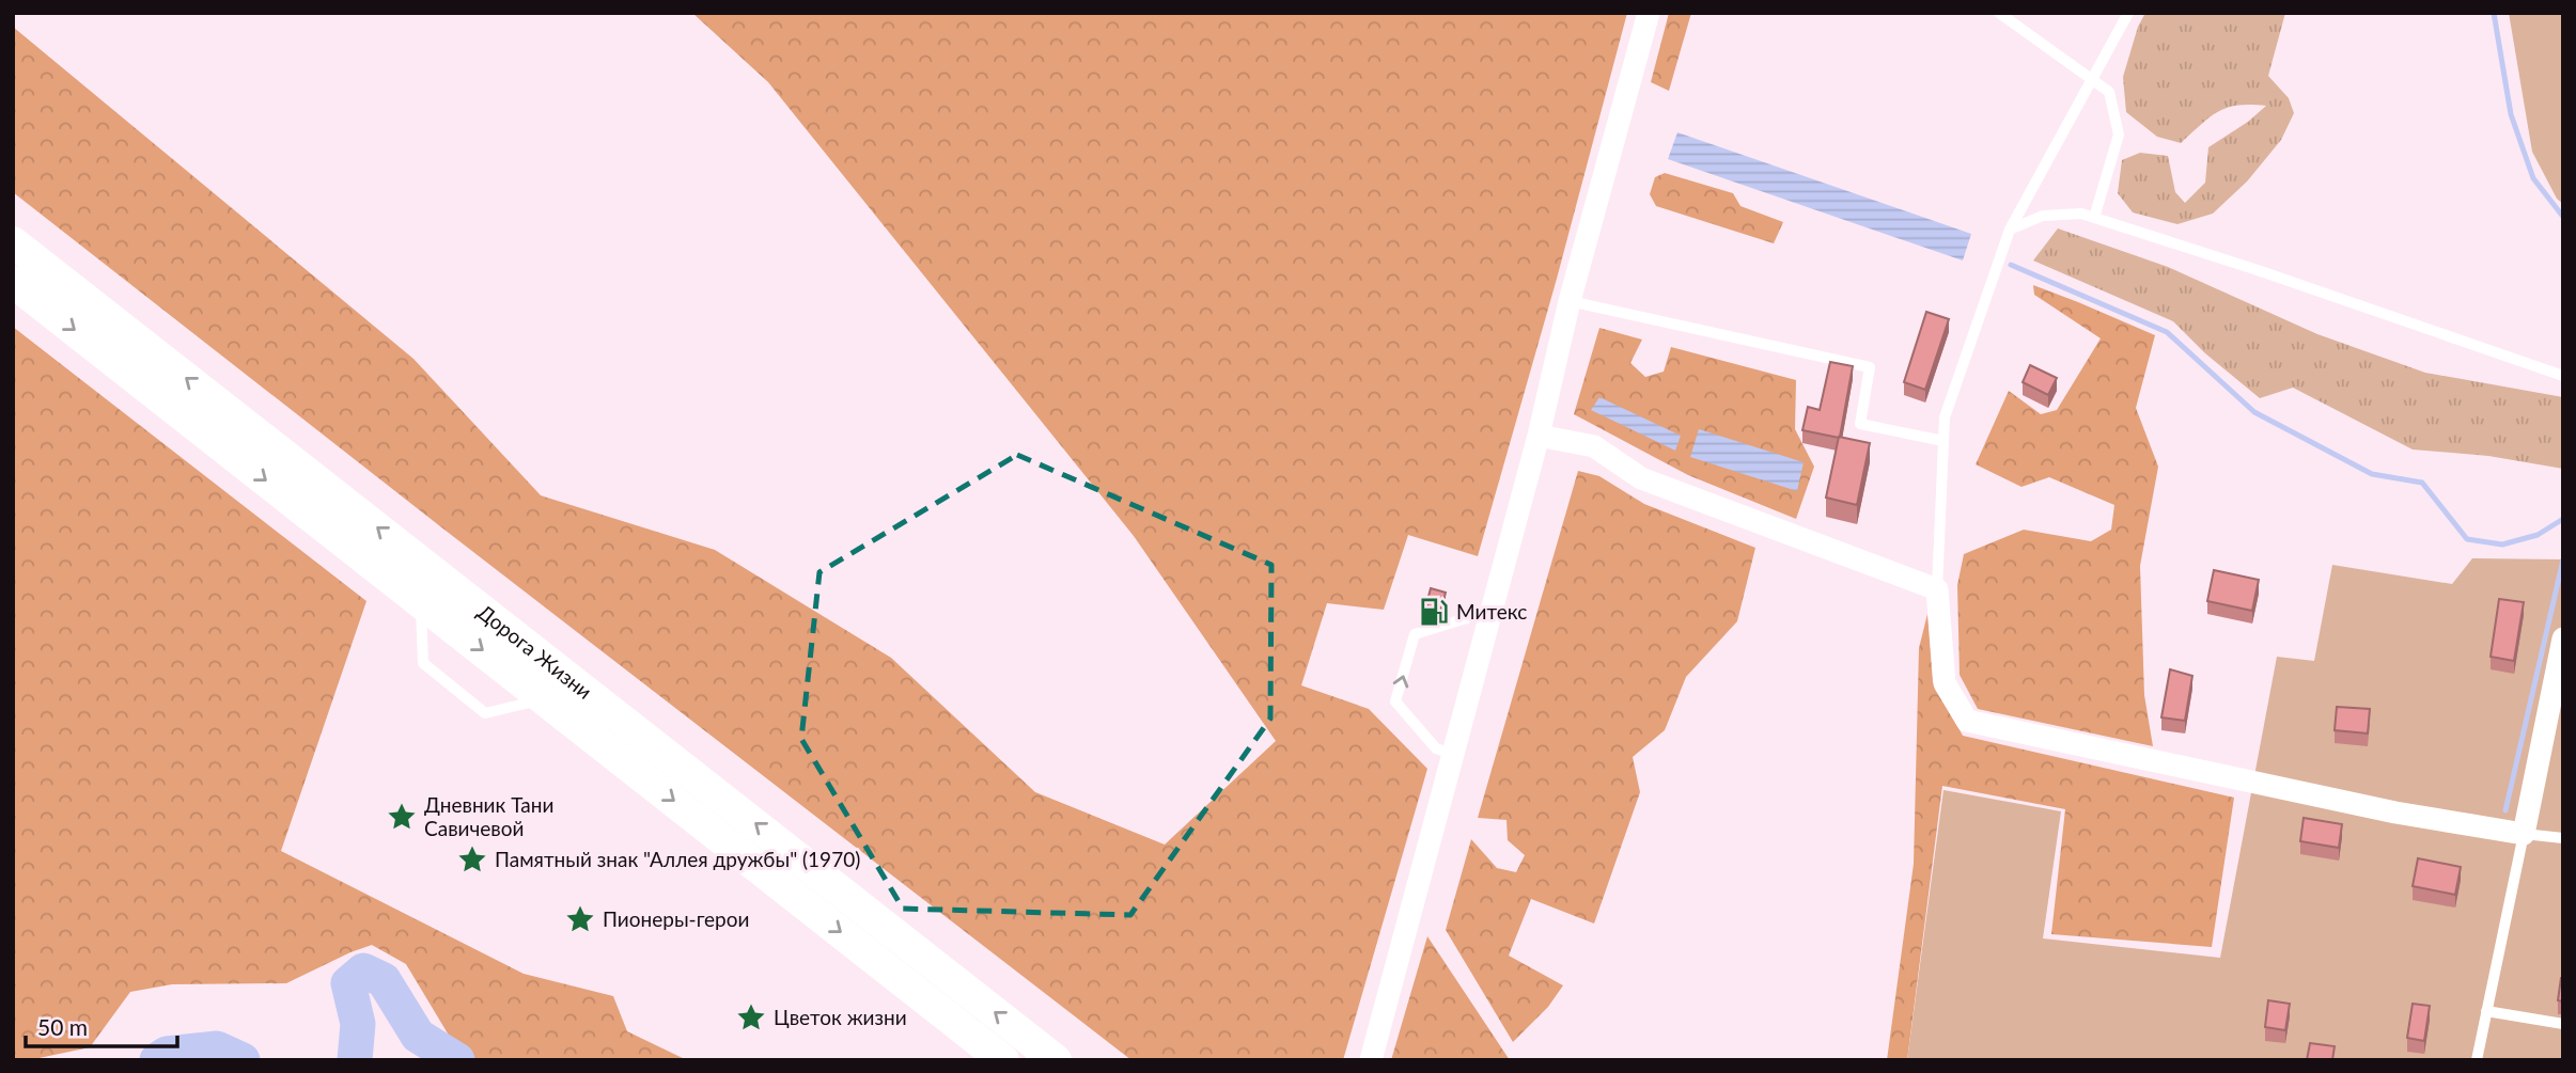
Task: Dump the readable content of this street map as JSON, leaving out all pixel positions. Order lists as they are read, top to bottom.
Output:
{
  "streets": {
    "main road": ["Дорога Жизни"]
  },
  "places": {
    "fuel station": ["Митекс"],
    "place": [
      "Дневник Тани Савичевой",
      "Памятный знак \"Аллея дружбы\" (1970)",
      "Пионеры-герои",
      "Цветок жизни"
    ]
  },
  "scale_bar": "50 m"
}
